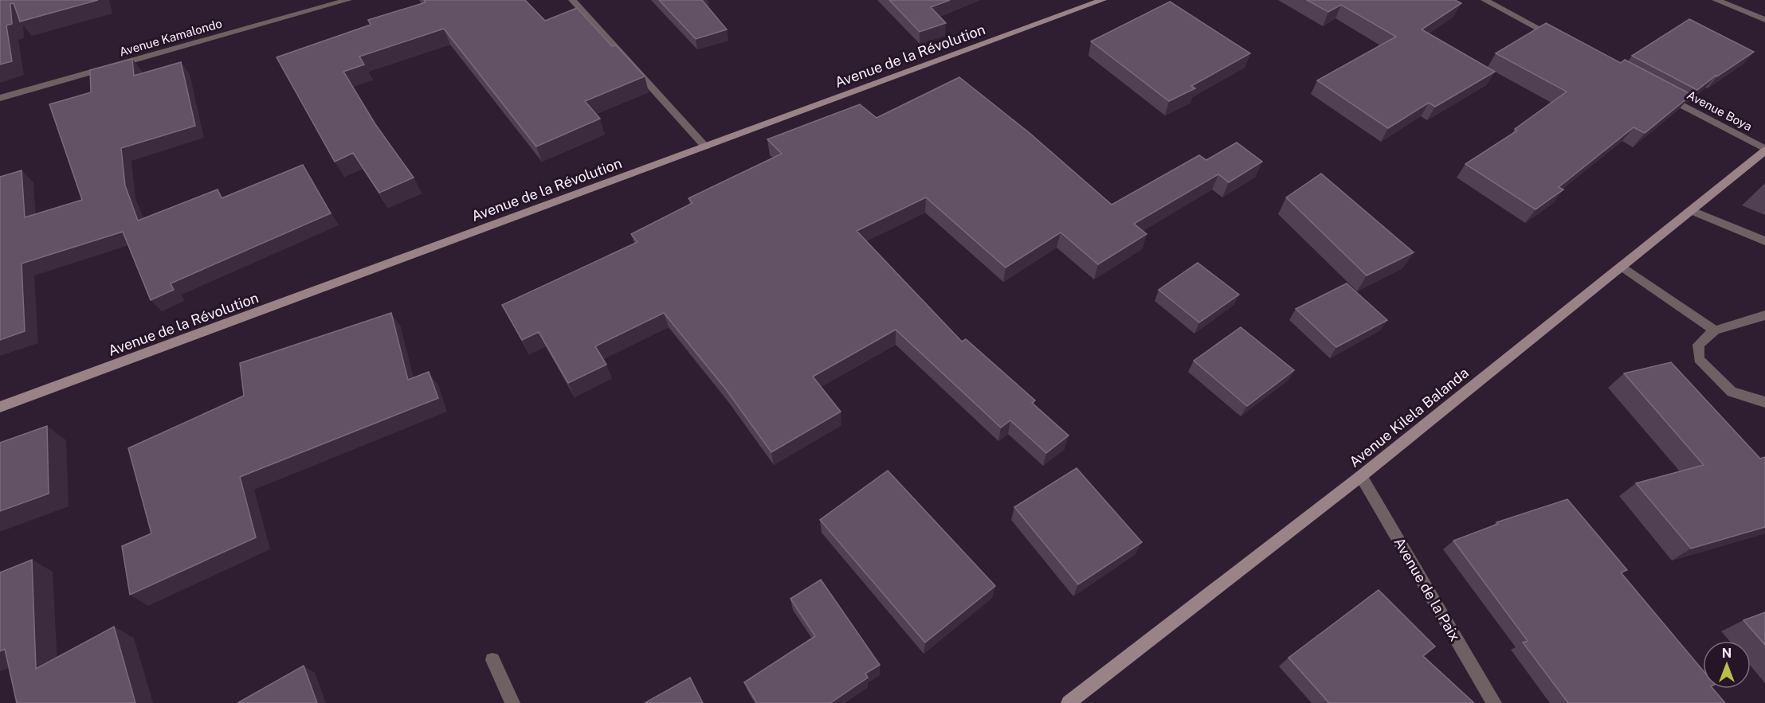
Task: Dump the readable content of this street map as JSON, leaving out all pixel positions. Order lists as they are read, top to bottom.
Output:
{
  "streets": {
    "street": [
      "Avenue Kamalondo",
      "Avenue de la Révolution",
      "Avenue Boya",
      "Avenue Kilela Balanda",
      "Avenue de la Paix"
    ]
  },
  "crossings": [
    ["Avenue Boya", "Avenue Kilela Balanda"],
    ["Avenue Kilela Balanda", "Avenue de la Paix"]
  ],
  "north": "top"
}
